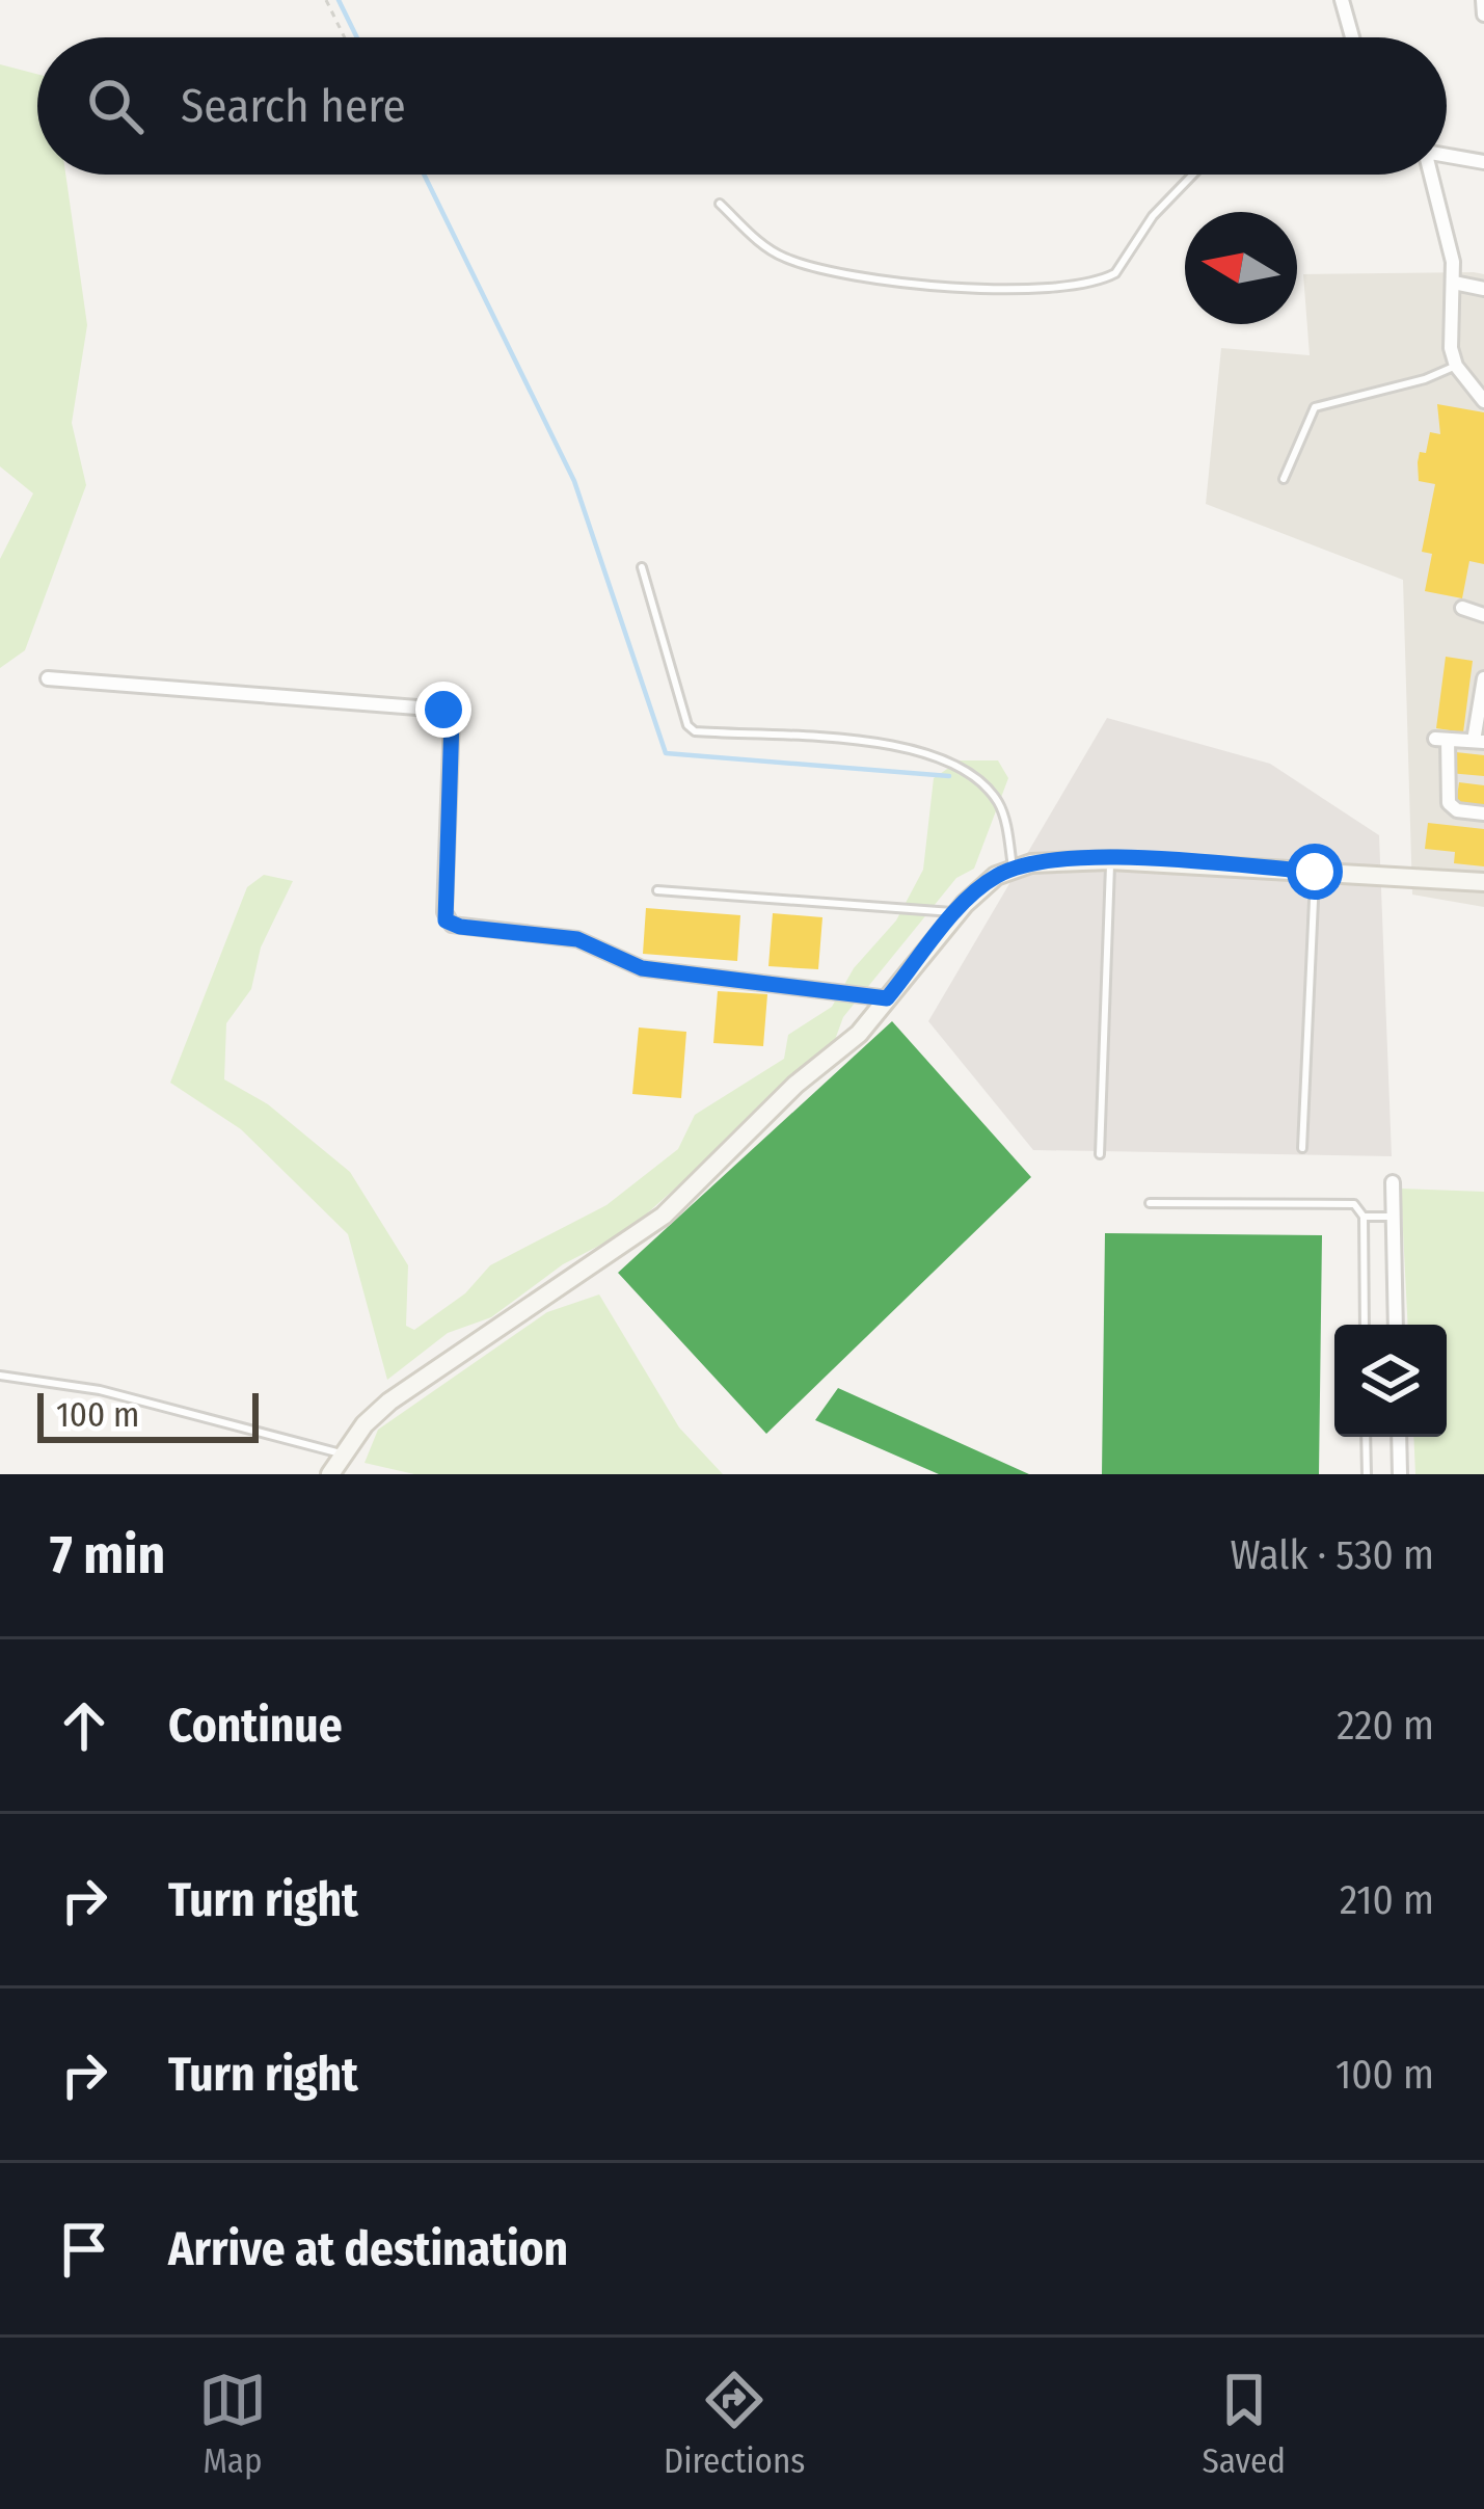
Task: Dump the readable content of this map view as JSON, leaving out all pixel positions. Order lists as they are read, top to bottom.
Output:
{
  "scale_bar": "100 m",
  "north": "left",
  "page": {
    "search": "Search here",
    "scale": "100 m",
    "heading": ["7 min", "Walk · 530 m"],
    "list": [
      ["Continue", "220 m"],
      ["Turn right", "210 m"],
      ["Turn right", "100 m"],
      "Arrive at destination"
    ],
    "nav": ["Map", "Directions", "Saved"]
  }
}
